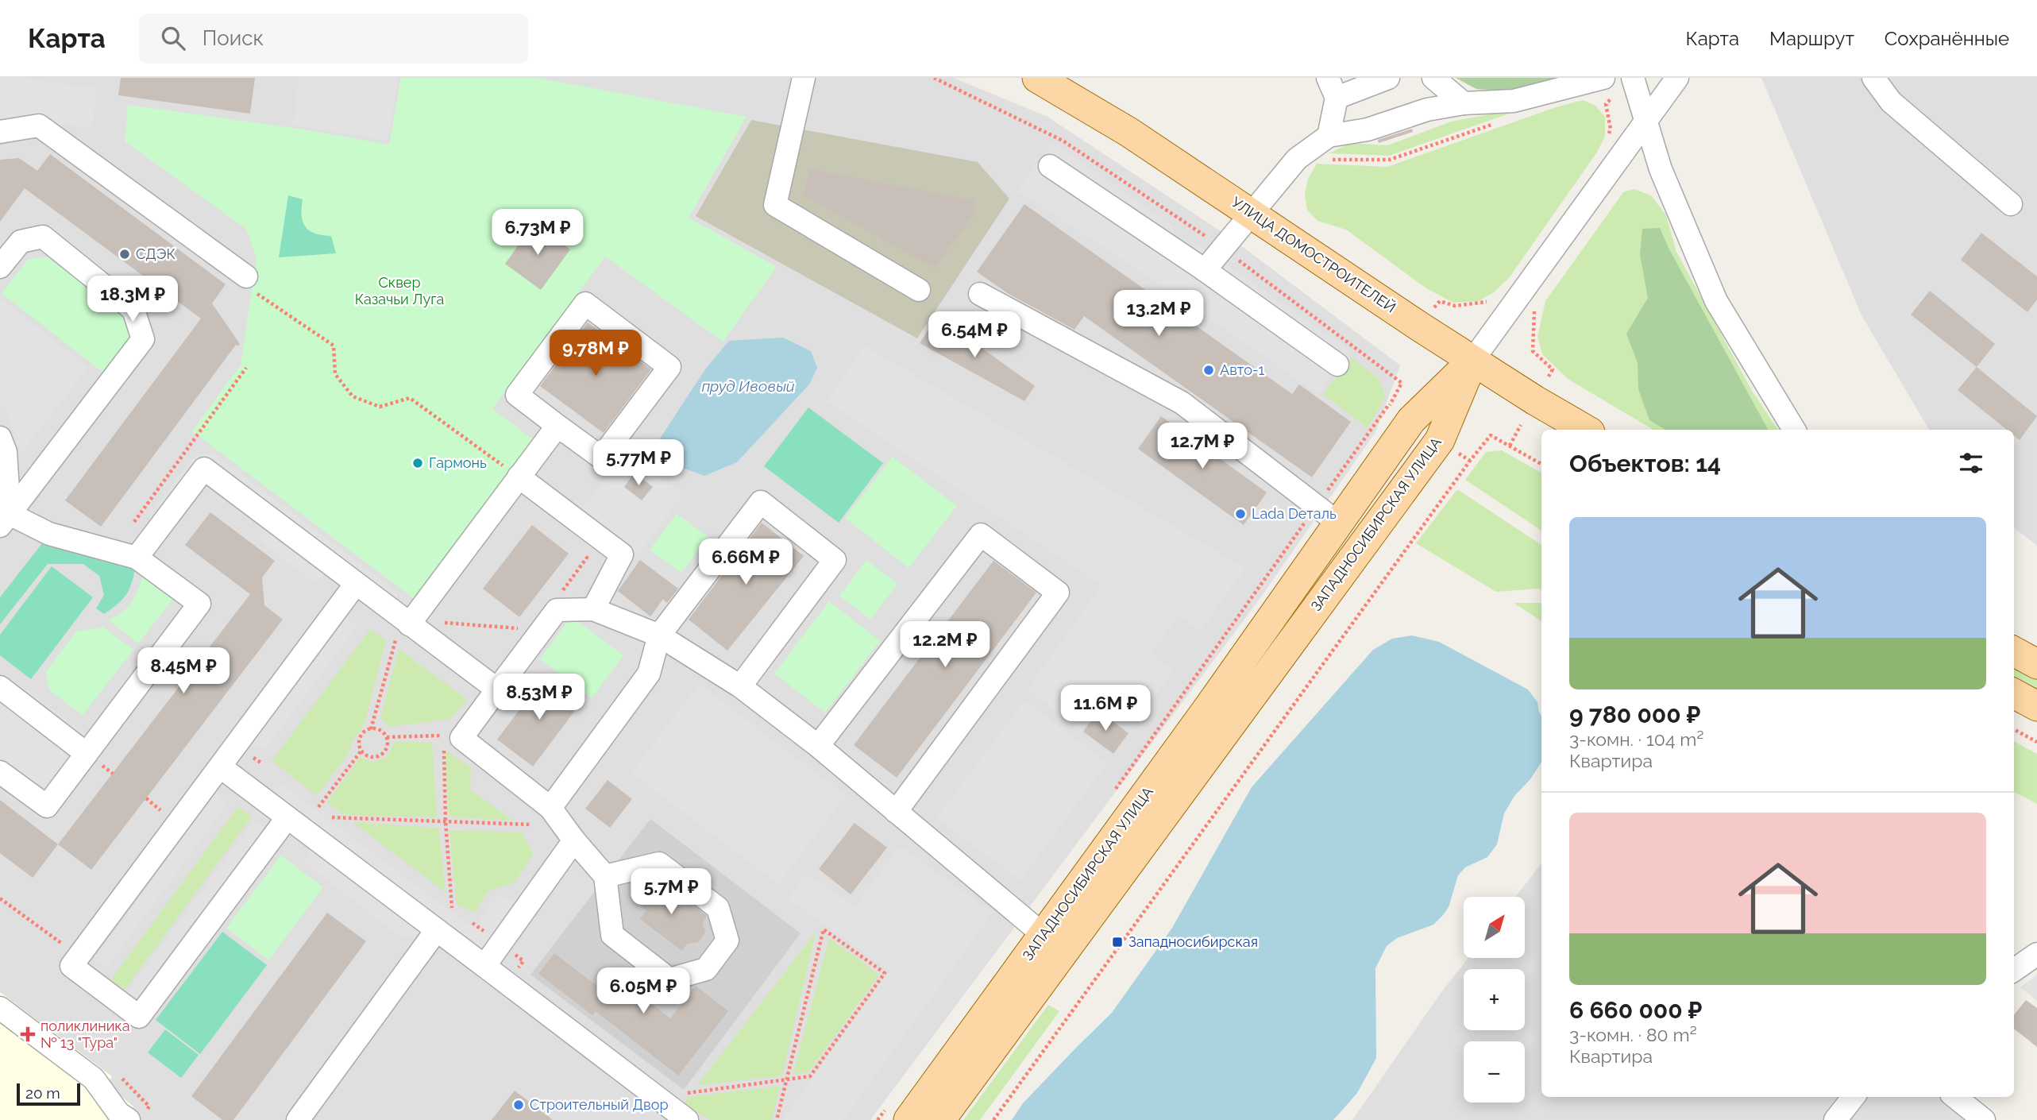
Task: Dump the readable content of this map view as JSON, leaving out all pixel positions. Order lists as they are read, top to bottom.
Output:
{
  "streets": {
    "main road": ["УЛИЦА ДОМОСТРОИТЕЛЕЙ", "ЗАПАДНОСИБИРСКАЯ УЛИЦА"]
  },
  "crossings": [
    ["УЛИЦА ДОМОСТРОИТЕЛЕЙ", "ЗАПАДНОСИБИРСКАЯ УЛИЦА"]
  ],
  "water": ["пруд Ивовый"],
  "parks": ["Сквер Казачьи Луга"],
  "places": {
    "other": [
      "СДЭК",
      "Авто-1",
      "Гармонь",
      "Lada Dеталь",
      "Строительный Двор"
    ],
    "transit": ["Западносибирская"],
    "health": ["поликлиника № 13 \"Тура\""]
  },
  "scale_bar": "20 m",
  "north": "top right",
  "page": {
    "header": "Карта",
    "search": "Поиск",
    "nav": ["Карта", "Маршрут", "Сохранённые"],
    "price": [
      "6.73M ₽",
      "18.3M ₽",
      "13.2M ₽",
      "6.54M ₽",
      "9.78M ₽",
      "12.7M ₽",
      "5.77M ₽",
      "6.66M ₽",
      "12.2M ₽",
      "8.45M ₽",
      "8.53M ₽",
      "11.6M ₽",
      "5.7M ₽",
      "6.05M ₽"
    ],
    "heading": "Объектов: 14",
    "list": [
      {
        "name": "9 780 000 ₽",
        "note": "3-комн. · 104 m² · Квартира"
      },
      {
        "name": "6 660 000 ₽",
        "note": "3-комн. · 80 m² · Квартира"
      }
    ],
    "map_buttons": ["+", "−"],
    "scale": "20 m"
  }
}
